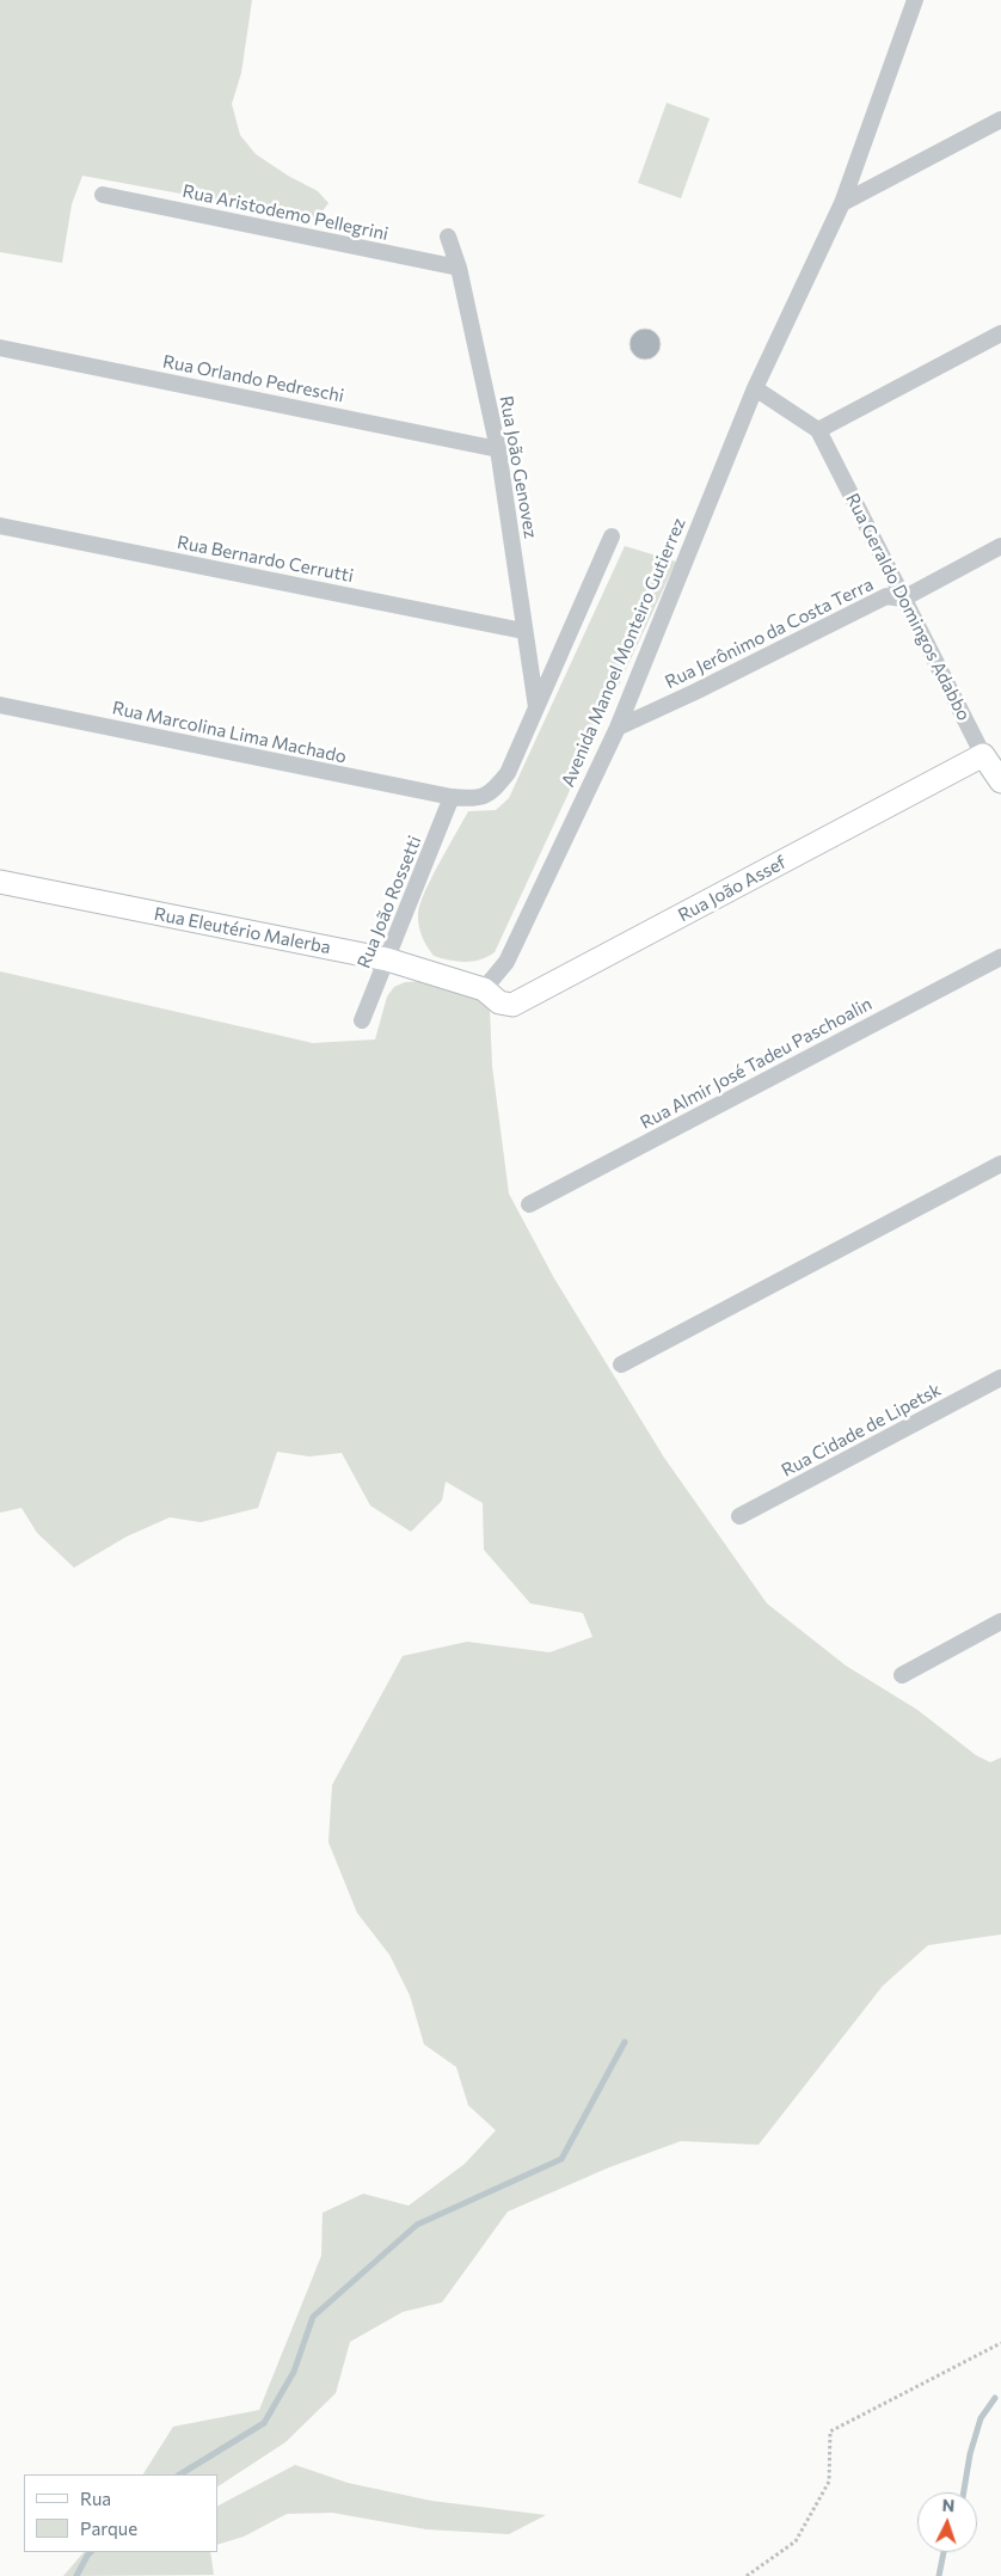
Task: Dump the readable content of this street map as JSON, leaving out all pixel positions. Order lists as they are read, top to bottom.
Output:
{
  "streets": {
    "street": [
      "Rua Aristodemo Pellegrini",
      "Rua Orlando Pedreschi",
      "Rua João Genovez",
      "Rua Bernardo Cerrutti",
      "Rua Geraldo Domingos Adabbo",
      "Rua Jerônimo da Costa Terra",
      "Avenida Manoel Monteiro Gutierrez",
      "Rua Marcolina Lima Machado",
      "Rua João Assef",
      "Rua João Rossetti",
      "Rua Eleutério Malerba",
      "Rua Almir José Tadeu Paschoalin",
      "Rua Cidade de Lipetsk"
    ]
  },
  "crossings": [
    ["Rua Aristodemo Pellegrini", "Rua João Genovez"],
    ["Rua Orlando Pedreschi", "Rua João Genovez"],
    ["Rua João Genovez", "Rua Bernardo Cerrutti"],
    ["Rua João Genovez", "Rua Marcolina Lima Machado"],
    ["Rua Geraldo Domingos Adabbo", "Rua Jerônimo da Costa Terra"],
    ["Rua Geraldo Domingos Adabbo", "Rua João Assef"],
    ["Rua Jerônimo da Costa Terra", "Avenida Manoel Monteiro Gutierrez"],
    ["Avenida Manoel Monteiro Gutierrez", "Rua João Assef"],
    ["Avenida Manoel Monteiro Gutierrez", "Rua Eleutério Malerba"],
    ["Rua Marcolina Lima Machado", "Rua João Rossetti"],
    ["Rua João Assef", "Rua Eleutério Malerba"],
    ["Rua João Rossetti", "Rua Eleutério Malerba"]
  ],
  "legend": ["Rua", "Parque"],
  "north": "top"
}
